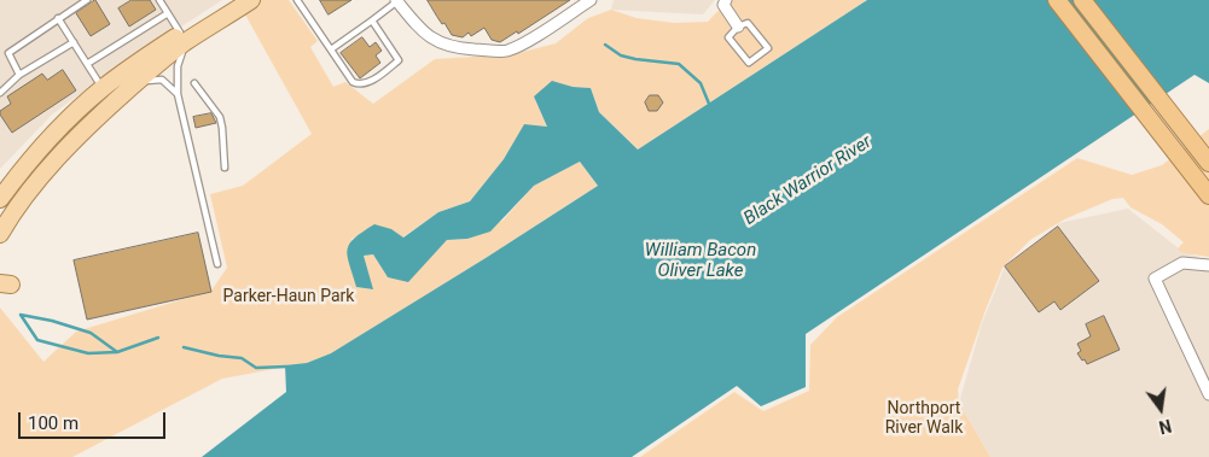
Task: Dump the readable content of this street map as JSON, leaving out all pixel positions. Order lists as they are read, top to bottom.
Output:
{
  "water": ["Black Warrior River", "William Bacon Oliver Lake"],
  "parks": ["Parker-Haun Park", "Northport River Walk"],
  "scale_bar": "100 m",
  "north": "bottom"
}
